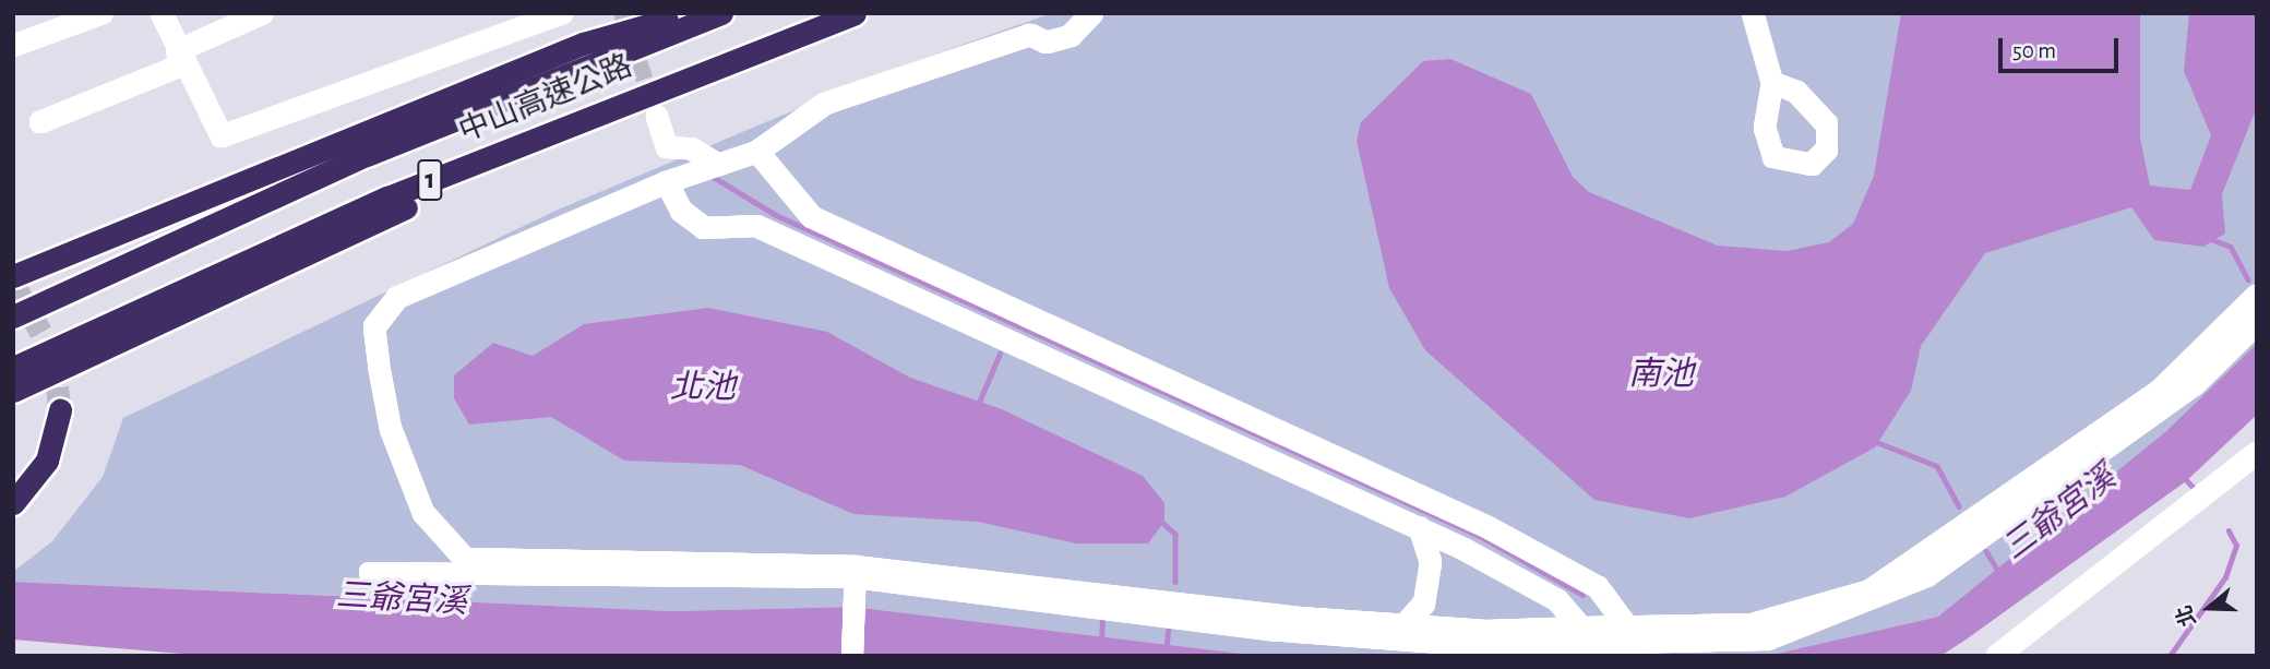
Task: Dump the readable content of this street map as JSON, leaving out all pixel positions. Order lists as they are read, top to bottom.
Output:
{
  "streets": {
    "highway": ["中山高速公路", "1"]
  },
  "water": ["南池", "北池", "三爺宮溪"],
  "scale_bar": "50 m",
  "north": "left"
}
